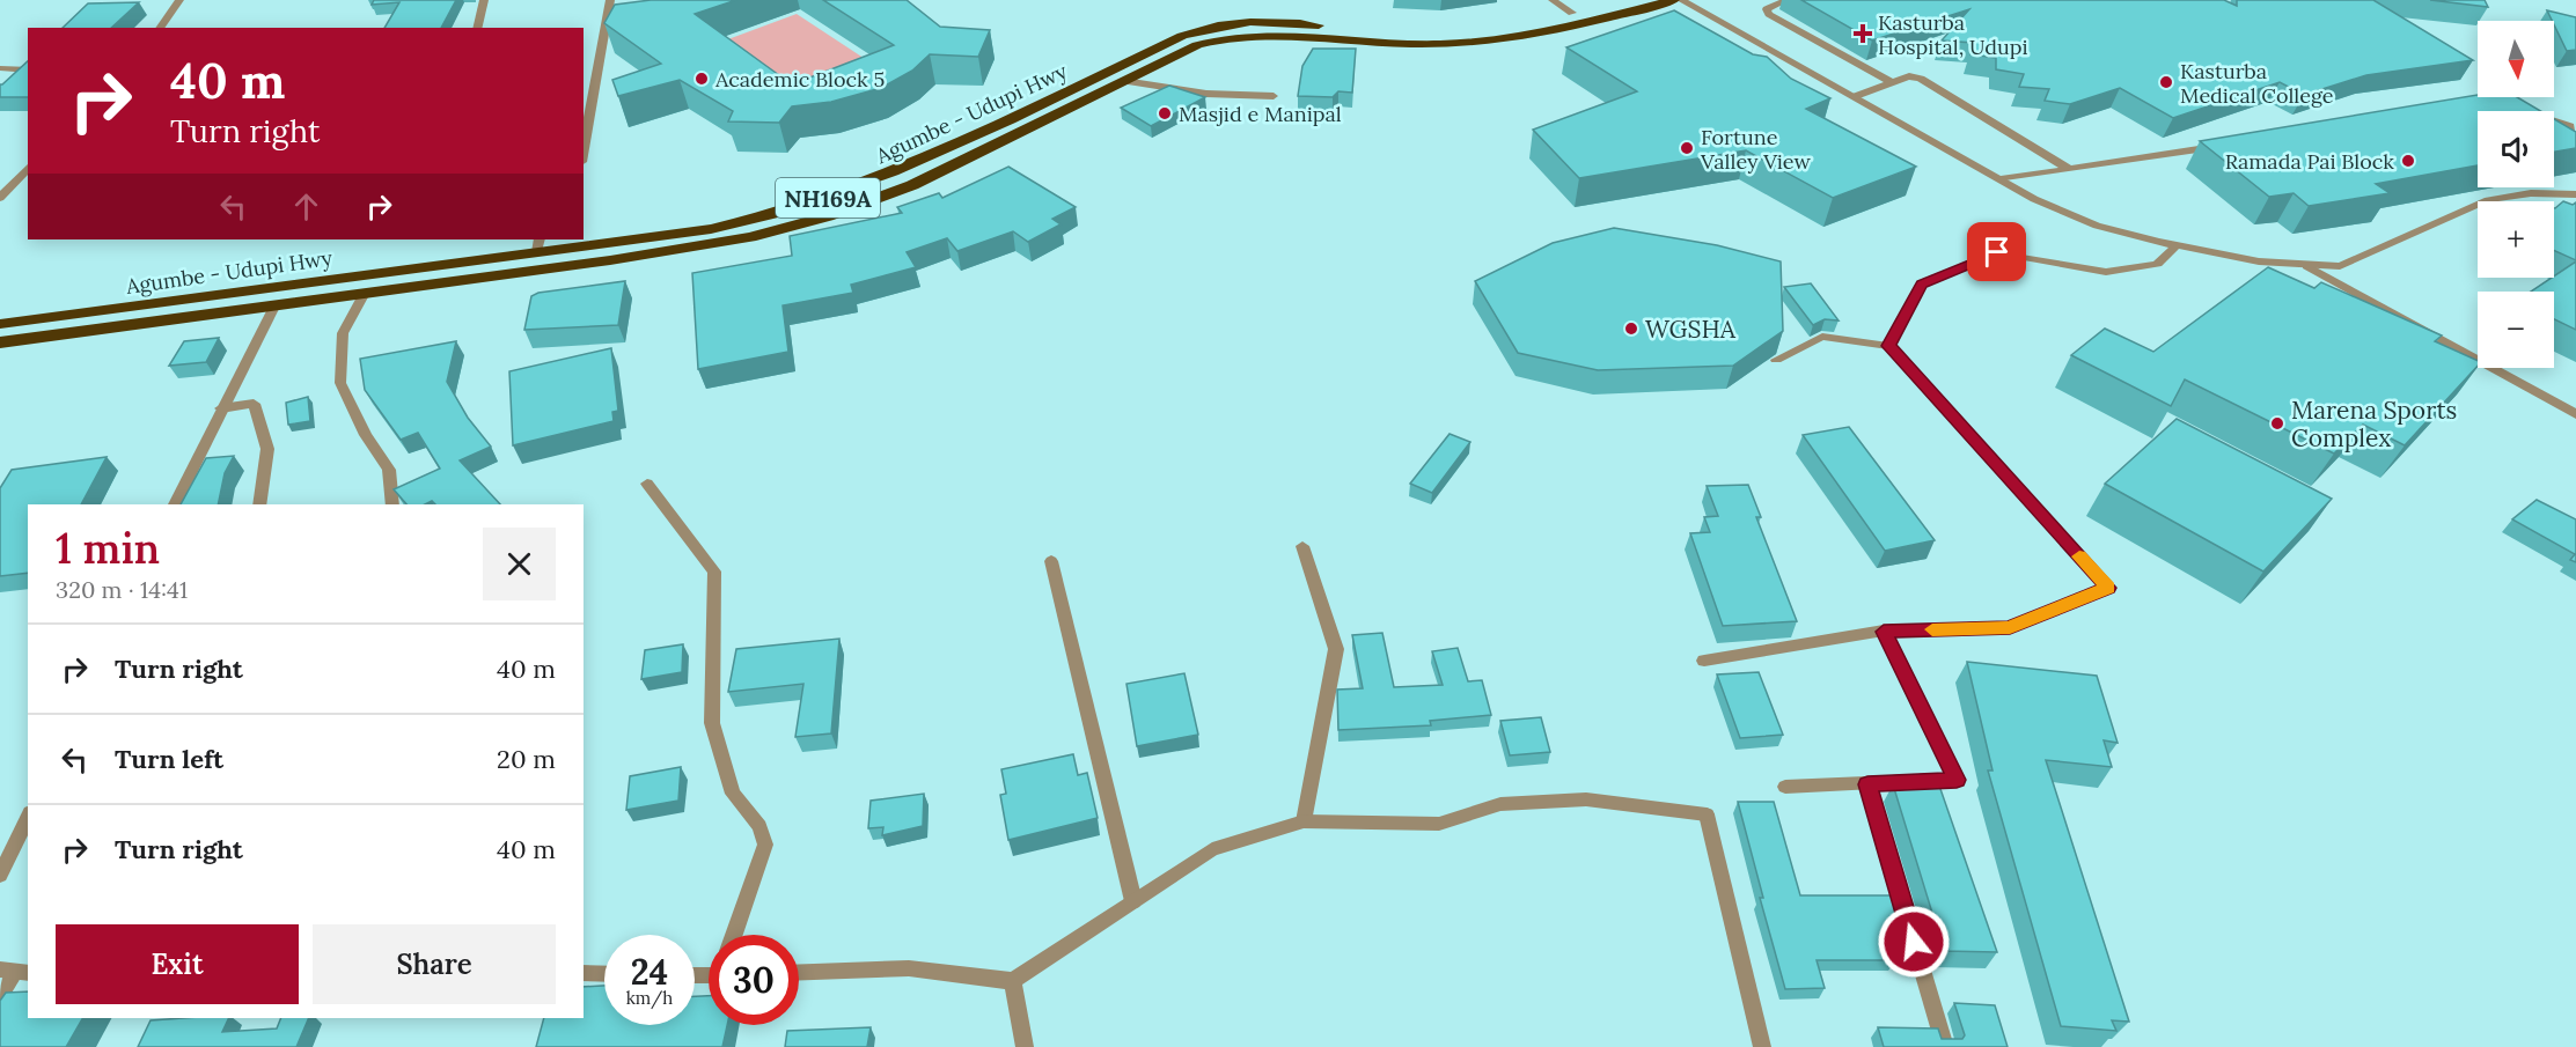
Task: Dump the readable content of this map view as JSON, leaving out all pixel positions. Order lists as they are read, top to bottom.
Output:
{
  "streets": {
    "highway": ["Agumbe - Udupi Hwy", "NH169A"]
  },
  "crossings": [
    ["Agumbe - Udupi Hwy", "NH169A"]
  ],
  "places": {
    "health": ["Kasturba Hospital, Udupi"],
    "other": [
      "Academic Block 5",
      "Kasturba Medical College",
      "Masjid e Manipal",
      "Fortune Valley View",
      "Ramada Pai Block",
      "WGSHA",
      "Marena Sports Complex"
    ]
  },
  "north": "bottom",
  "page": {
    "map_buttons": ["+", "−"],
    "turn": ["40 m", "Turn right"],
    "heading": ["1 min", "320 m · 14:41"],
    "list": [
      {
        "name": "Turn right",
        "value": "40 m"
      },
      {
        "name": "Turn left",
        "value": "20 m"
      },
      {
        "name": "Turn right",
        "value": "40 m"
      }
    ],
    "buttons": ["Exit", "Share"],
    "speed": "24 km/h",
    "limit": "30"
  }
}
